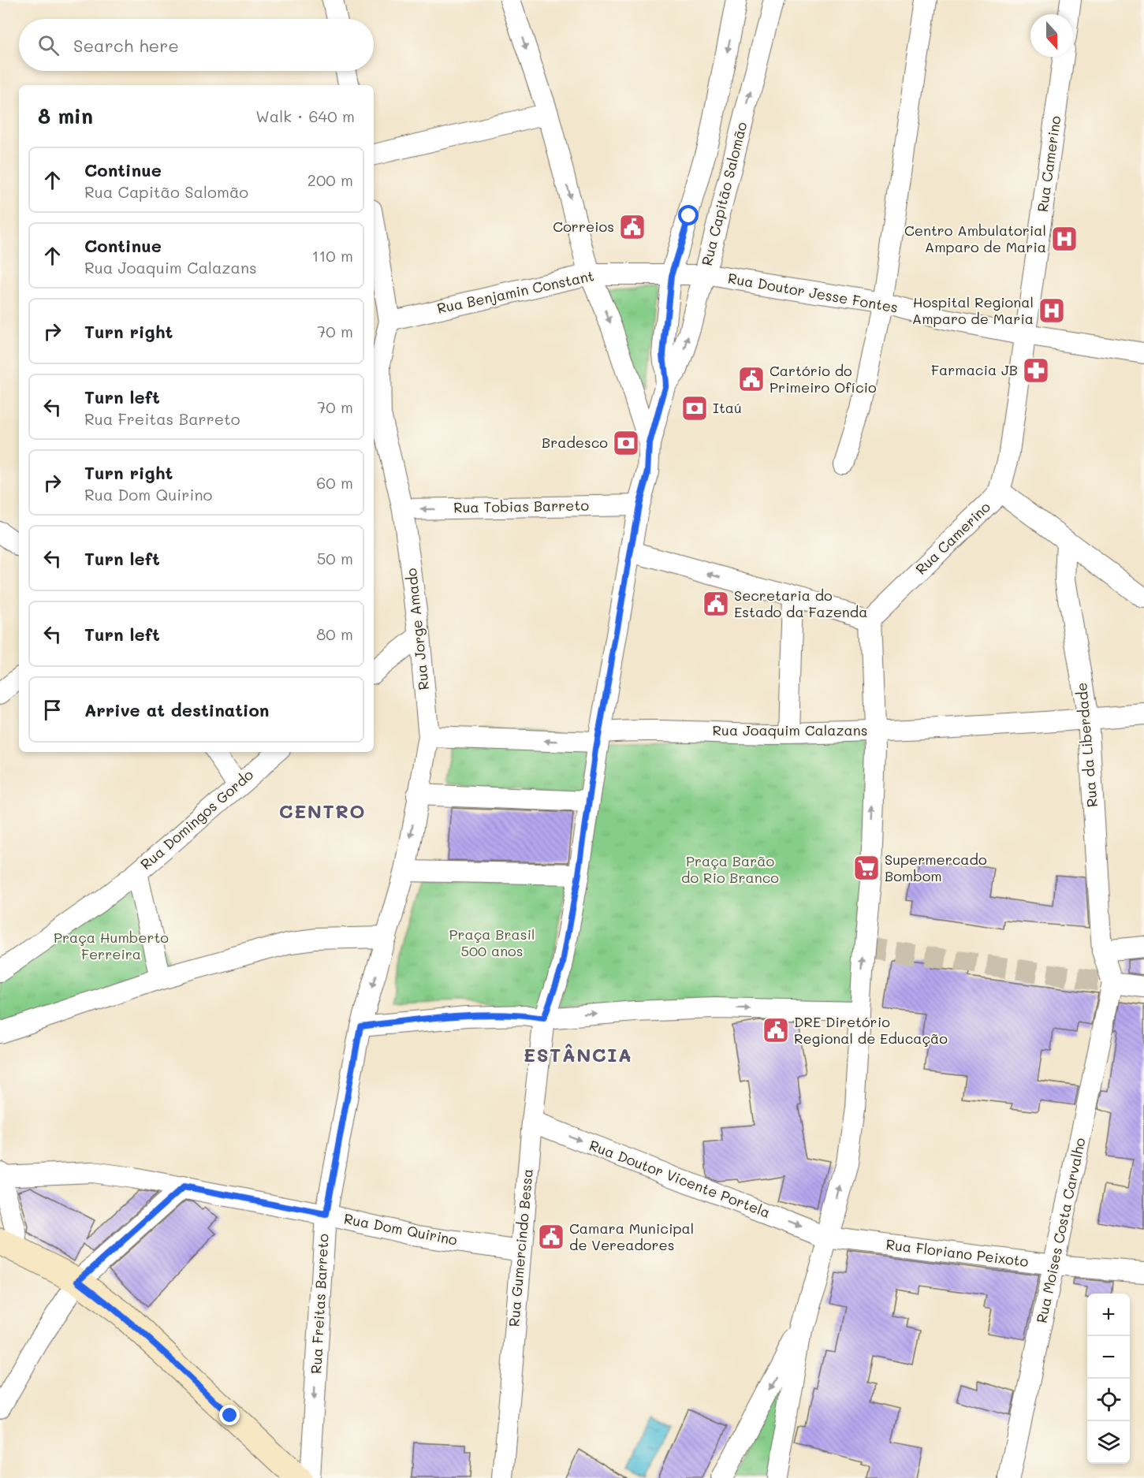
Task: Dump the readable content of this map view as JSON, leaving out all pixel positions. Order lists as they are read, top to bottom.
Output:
{
  "streets": {
    "street": [
      "Rua Camerino",
      "Rua Capitão Salomão",
      "Rua Benjamin Constant",
      "Rua Doutor Jesse Fontes",
      "Rua Tobias Barreto",
      "Rua Jorge Amado",
      "Rua Joaquim Calazans",
      "Rua da Liberdade",
      "Rua Domingos Gordo",
      "Rua Doutor Vicente Portela",
      "Rua Dom Quirino",
      "Rua Moises Costa Carvalho",
      "Rua Gumercindo Bessa",
      "Rua Floriano Peixoto",
      "Rua Freitas Barreto"
    ]
  },
  "crossings": [
    ["Rua Camerino", "Rua Doutor Jesse Fontes"],
    ["Rua Capitão Salomão", "Rua Benjamin Constant"],
    ["Rua Capitão Salomão", "Rua Doutor Jesse Fontes"],
    ["Rua Capitão Salomão", "Rua Tobias Barreto"],
    ["Rua Capitão Salomão", "Rua Joaquim Calazans"],
    ["Rua Benjamin Constant", "Rua Doutor Jesse Fontes"],
    ["Rua Benjamin Constant", "Rua Jorge Amado"],
    ["Rua Tobias Barreto", "Rua Jorge Amado"],
    ["Rua Jorge Amado", "Rua Joaquim Calazans"],
    ["Rua Jorge Amado", "Rua Freitas Barreto"],
    ["Rua Joaquim Calazans", "Rua Doutor Vicente Portela"],
    ["Rua Joaquim Calazans", "Rua Floriano Peixoto"],
    ["Rua da Liberdade", "Rua Moises Costa Carvalho"],
    ["Rua Doutor Vicente Portela", "Rua Gumercindo Bessa"],
    ["Rua Doutor Vicente Portela", "Rua Floriano Peixoto"],
    ["Rua Dom Quirino", "Rua Gumercindo Bessa"],
    ["Rua Dom Quirino", "Rua Freitas Barreto"],
    ["Rua Moises Costa Carvalho", "Rua Floriano Peixoto"]
  ],
  "one_way": ["Rua Tobias Barreto", "Rua Freitas Barreto"],
  "districts": ["CENTRO", "ESTÂNCIA"],
  "parks": ["Praça Barão do Rio Branco", "Praça Brasil 500 anos", "Praça Humberto Ferreira"],
  "places": {
    "public building": [
      "Correios",
      "Cartório do Primeiro Ofício",
      "Secretaria do Estado da Fazenda",
      "DRE Diretório Regional de Educação",
      "Camara Municipal de Vereadores"
    ],
    "hospital": ["Centro Ambulatorial Amparo de Maria", "Hospital Regional Amparo de Maria"],
    "pharmacy": ["Farmacia JB"],
    "bank": ["Itaú", "Bradesco"],
    "supermarket": ["Supermercado Bombom"]
  },
  "north": "bottom",
  "page": {
    "search": "Search here",
    "heading": ["8 min", "Walk · 640 m"],
    "list": [
      ["Continue", "Rua Capitão Salomão", "200 m"],
      ["Continue", "Rua Joaquim Calazans", "110 m"],
      ["Turn right", "70 m"],
      ["Turn left", "Rua Freitas Barreto", "70 m"],
      ["Turn right", "Rua Dom Quirino", "60 m"],
      ["Turn left", "50 m"],
      ["Turn left", "80 m"],
      "Arrive at destination"
    ],
    "map_buttons": ["+", "−"]
  }
}
